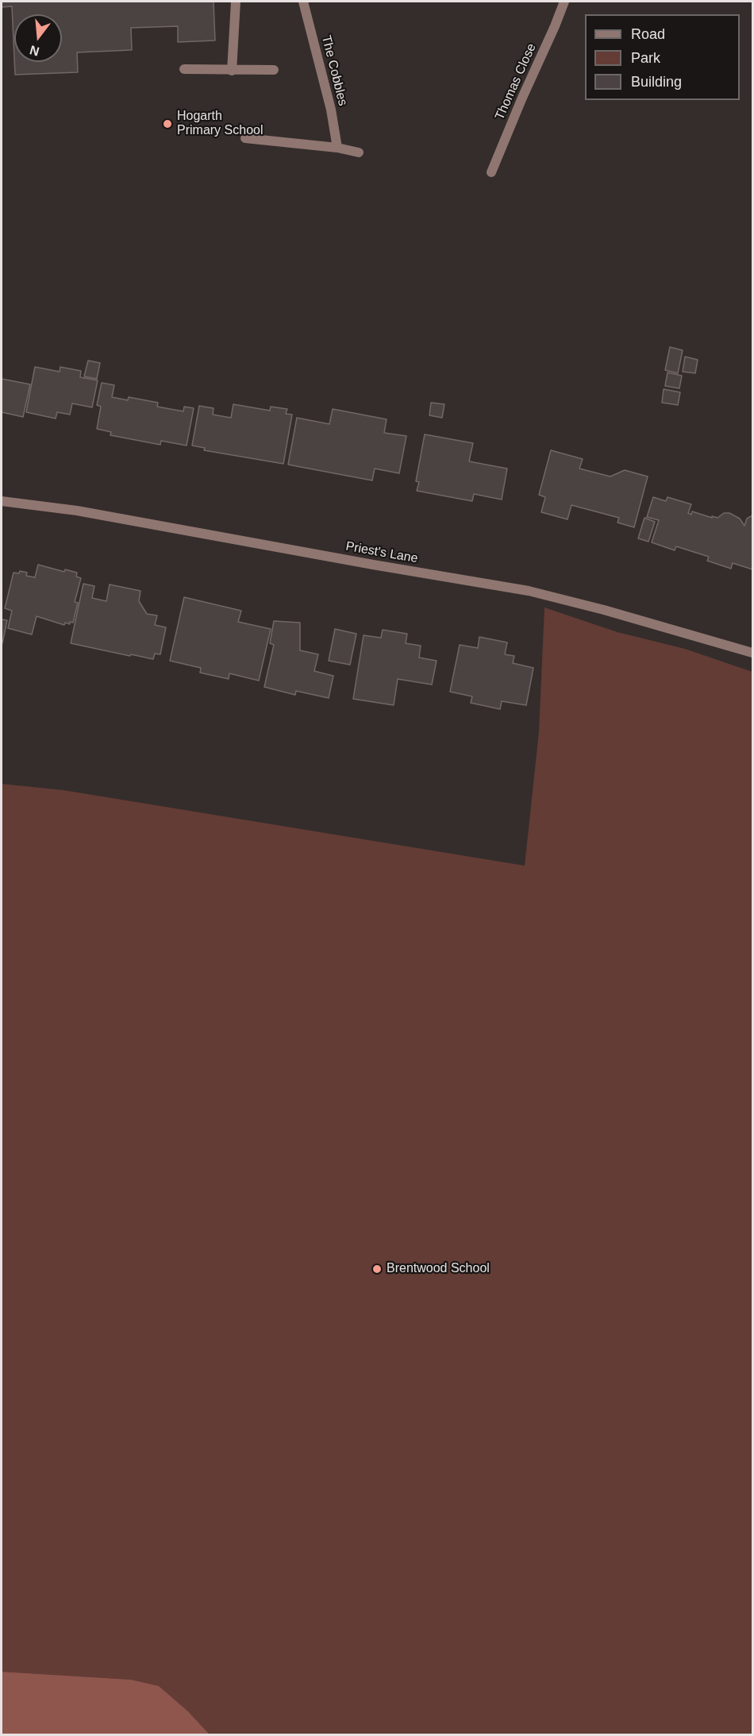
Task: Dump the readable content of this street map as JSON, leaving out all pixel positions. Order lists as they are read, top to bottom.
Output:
{
  "streets": {
    "street": ["The Cobbles", "Thomas Close", "Priest's Lane"]
  },
  "places": ["Hogarth Primary School", "Brentwood School"],
  "legend": ["Road", "Park", "Building"],
  "north": "bottom"
}
